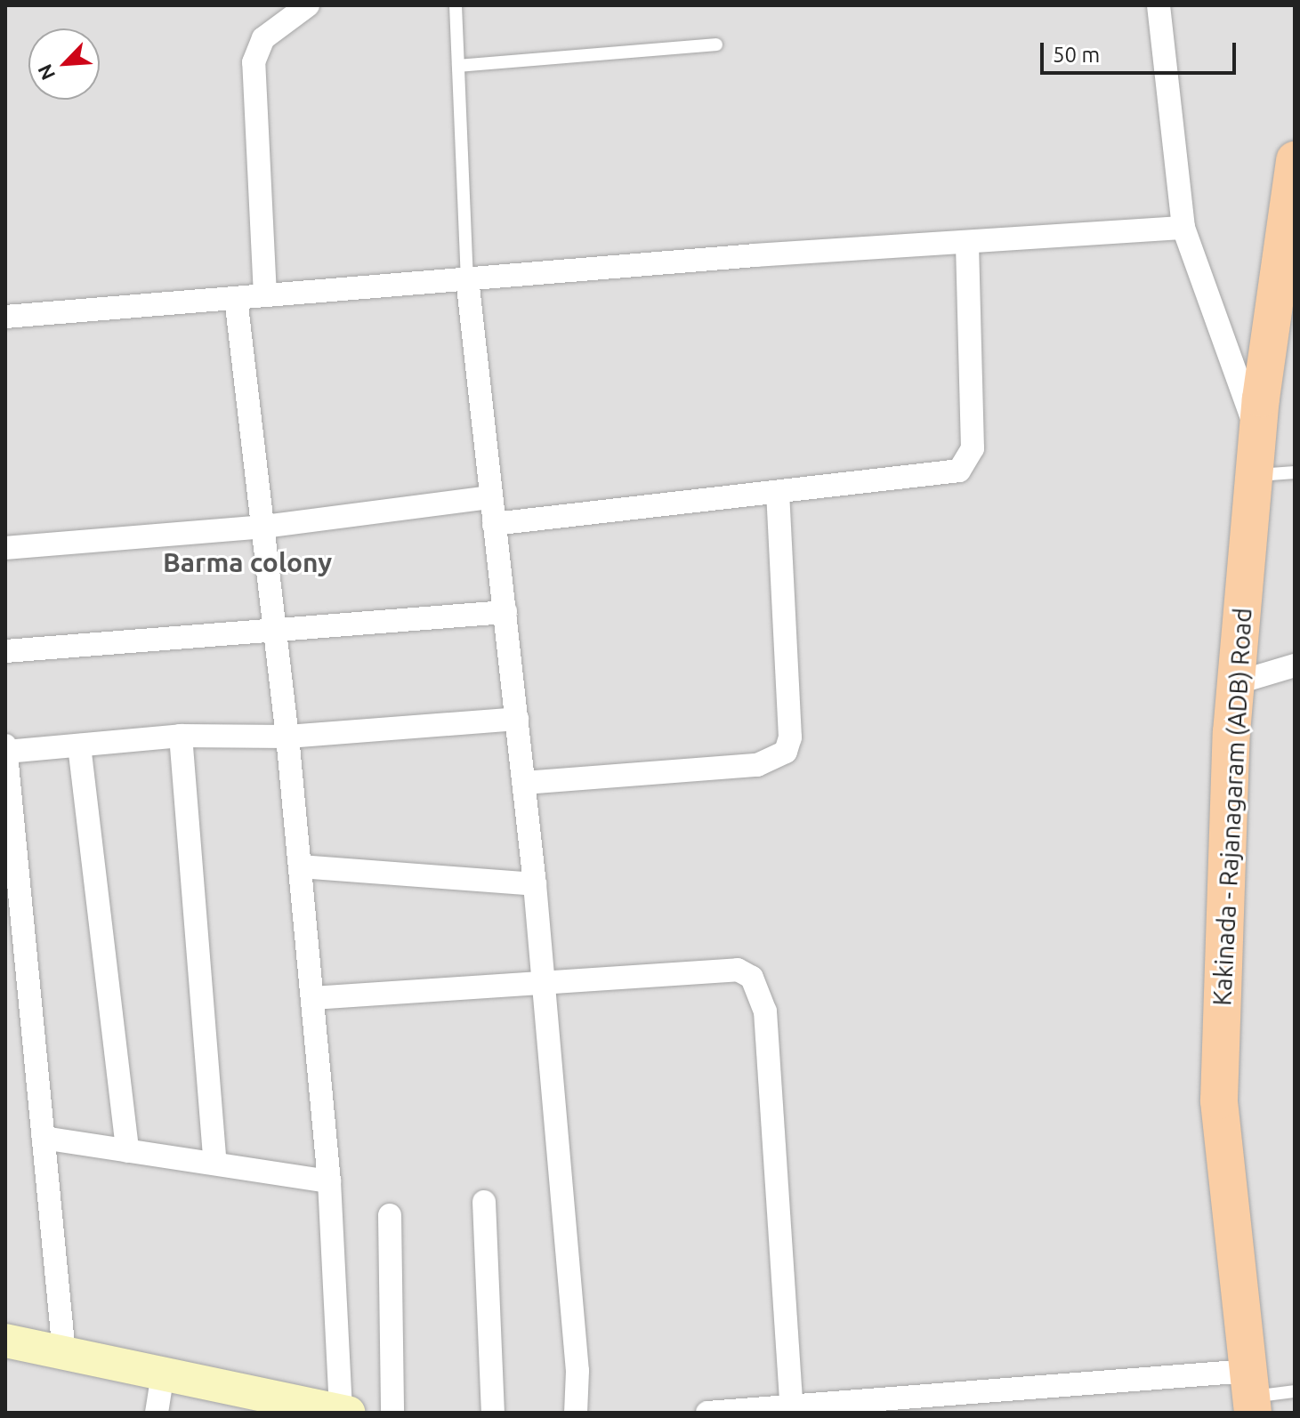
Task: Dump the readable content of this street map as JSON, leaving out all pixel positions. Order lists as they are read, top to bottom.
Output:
{
  "streets": {
    "main road": ["Kakinada - Rajanagaram (ADB) Road"]
  },
  "districts": ["Barma colony"],
  "scale_bar": "50 m",
  "north": "bottom left"
}
